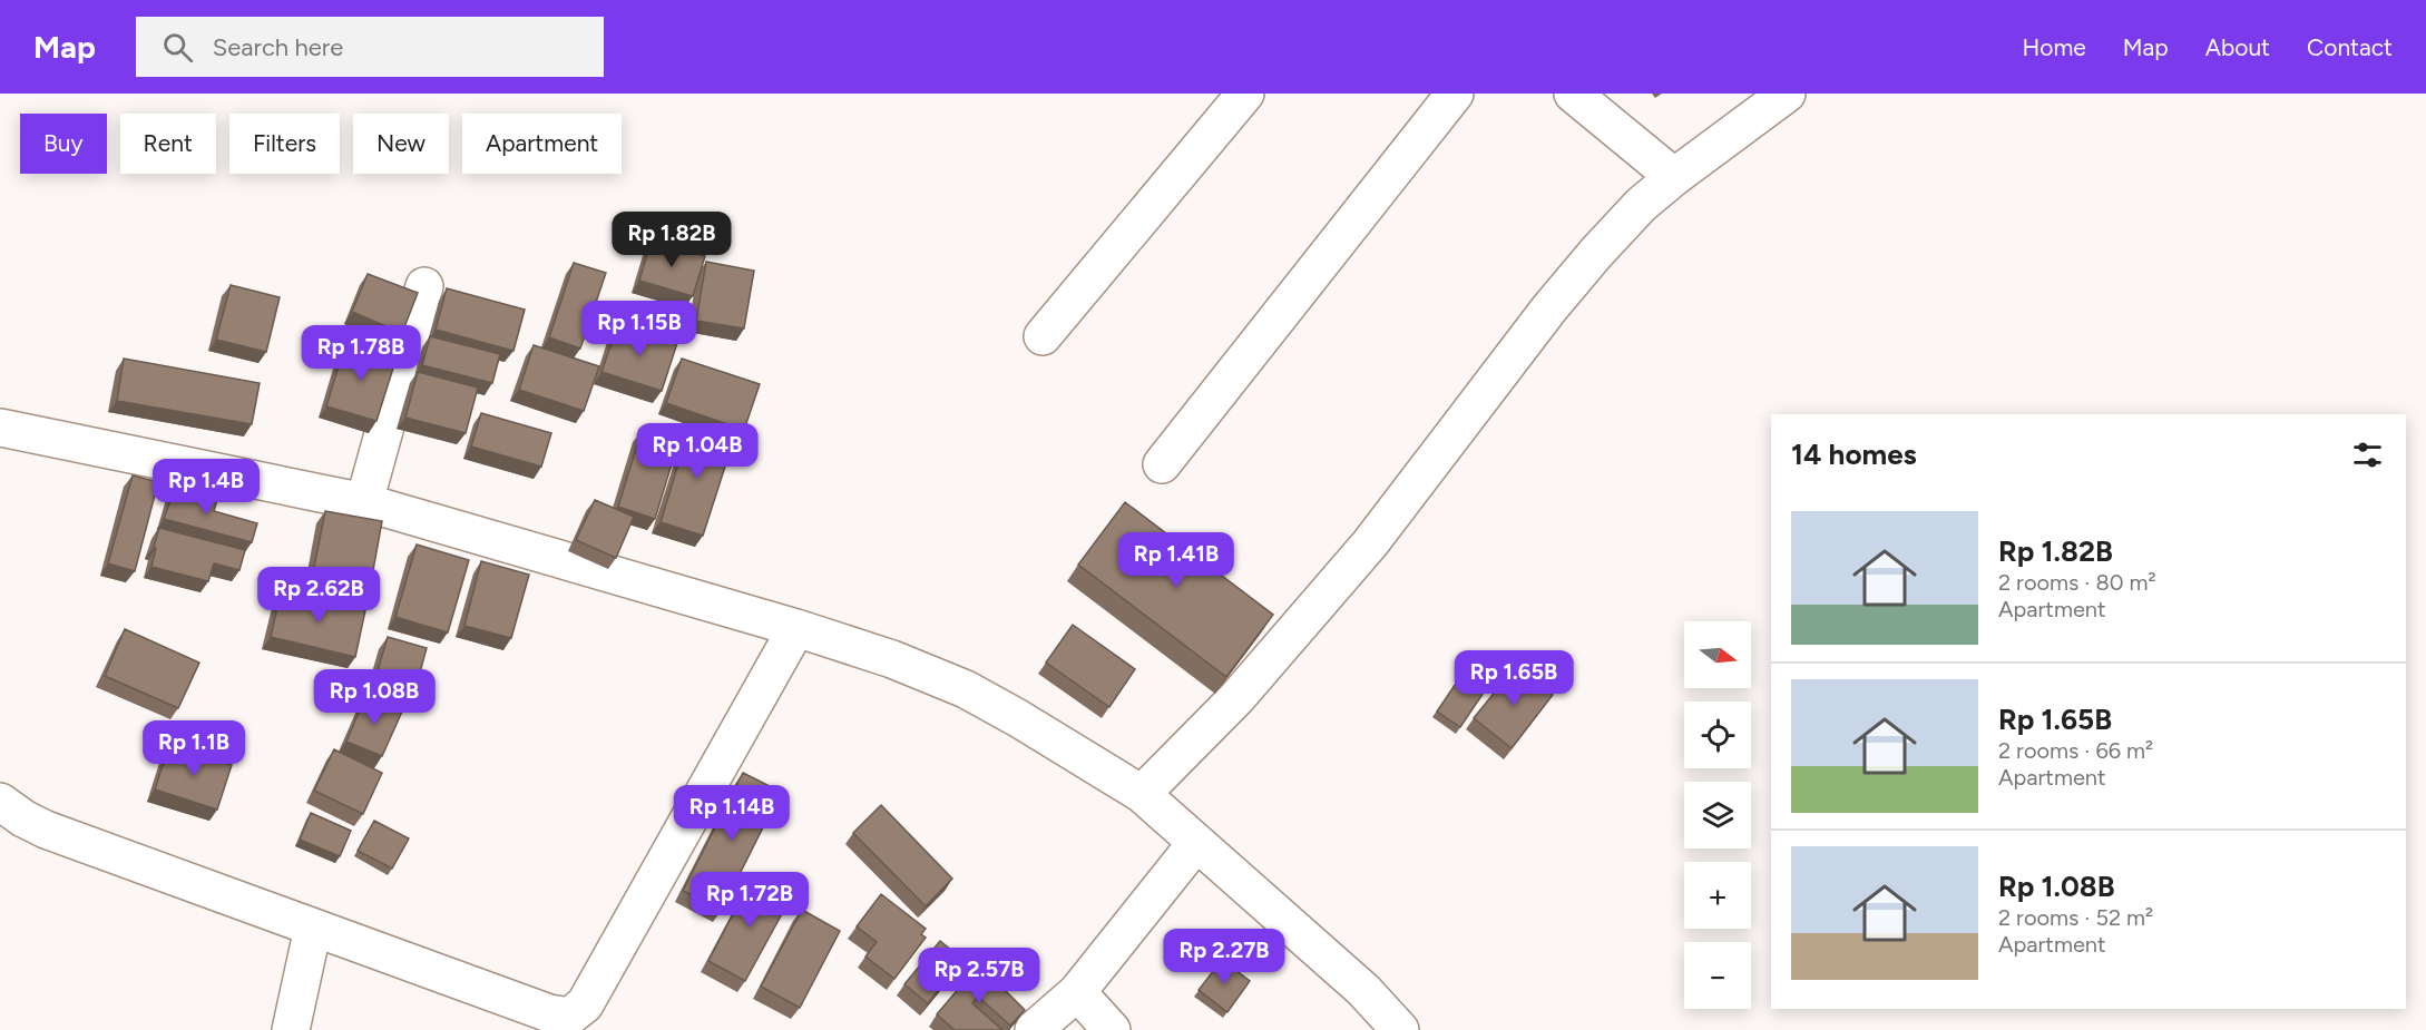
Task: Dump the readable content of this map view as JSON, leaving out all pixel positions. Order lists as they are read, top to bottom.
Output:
{
  "north": "right",
  "page": {
    "header": "Map",
    "search": "Search here",
    "nav": [
      "Home",
      "Map",
      "About",
      "Contact"
    ],
    "chip": [
      "Buy",
      "Rent",
      "Filters",
      "New",
      "Apartment"
    ],
    "price": [
      "Rp 1.82B",
      "Rp 1.15B",
      "Rp 1.78B",
      "Rp 1.04B",
      "Rp 1.4B",
      "Rp 1.41B",
      "Rp 2.62B",
      "Rp 1.65B",
      "Rp 1.08B",
      "Rp 1.1B",
      "Rp 1.14B",
      "Rp 1.72B",
      "Rp 2.27B",
      "Rp 2.57B"
    ],
    "heading": "14 homes",
    "list": [
      {
        "name": "Rp 1.82B",
        "note": "2 rooms · 80 m² · Apartment"
      },
      {
        "name": "Rp 1.65B",
        "note": "2 rooms · 66 m² · Apartment"
      },
      {
        "name": "Rp 1.08B",
        "note": "2 rooms · 52 m² · Apartment"
      }
    ],
    "map_buttons": ["+", "−"]
  }
}
